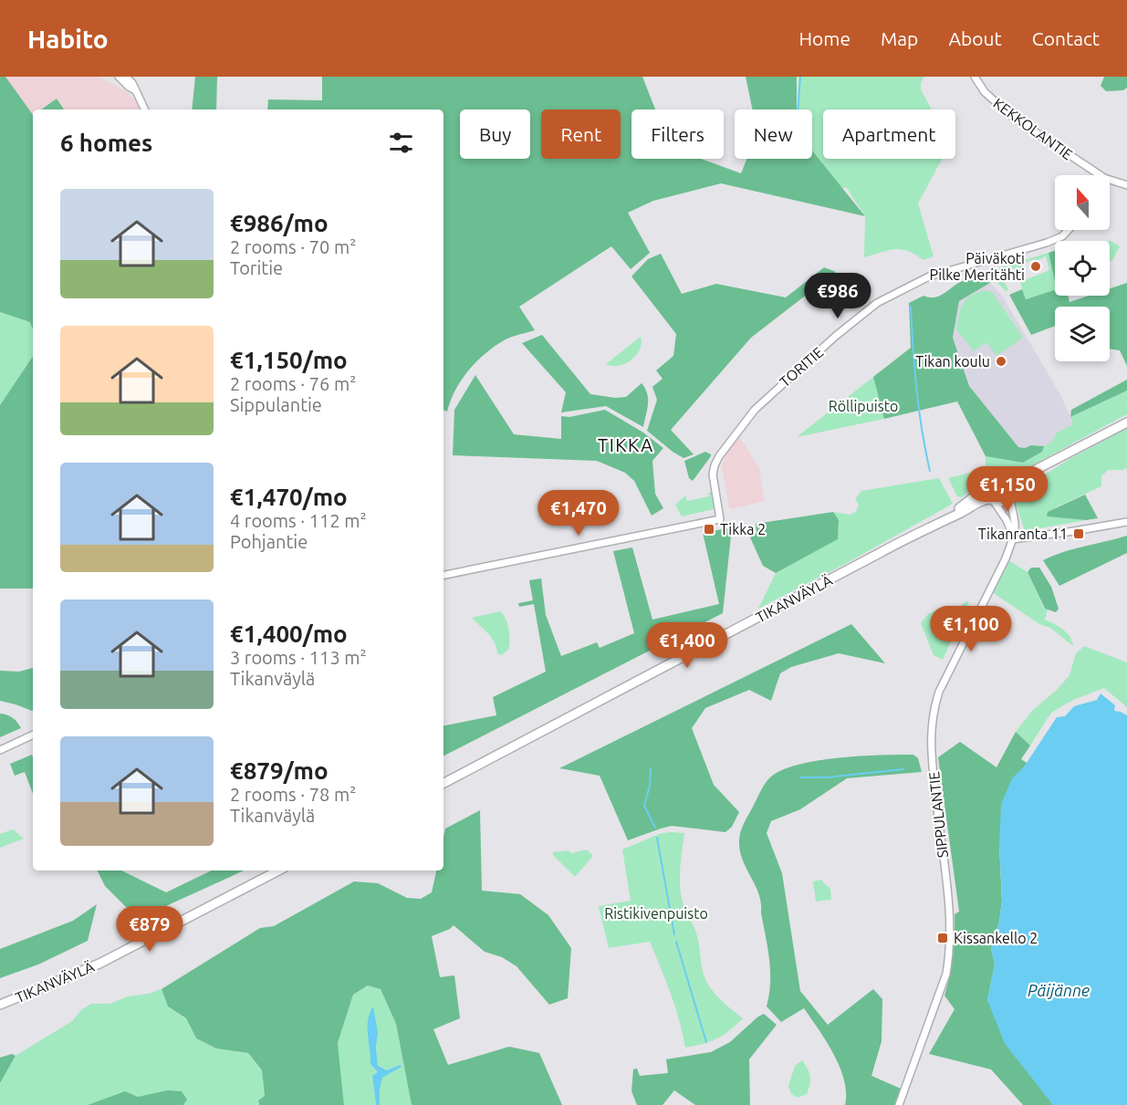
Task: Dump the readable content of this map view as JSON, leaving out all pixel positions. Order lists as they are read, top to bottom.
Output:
{
  "streets": {
    "main road": ["TIKANVÄYLÄ"],
    "street": ["KEKKOLANTIE", "TORITIE", "SIPPULANTIE"]
  },
  "crossings": [
    ["TIKANVÄYLÄ", "SIPPULANTIE"]
  ],
  "districts": ["TIKKA"],
  "water": ["Päijänne"],
  "parks": ["Röllipuisto", "Ristikivenpuisto"],
  "places": {
    "other": ["Päiväkoti Pilke Meritähti", "Tikan koulu"],
    "transit": ["Tikka 2", "Tikanranta 11", "Kissankello 2"]
  },
  "north": "top",
  "page": {
    "header": "Habito",
    "nav": [
      "Home",
      "Map",
      "About",
      "Contact"
    ],
    "chip": [
      "Buy",
      "Rent",
      "Filters",
      "New",
      "Apartment"
    ],
    "heading": "6 homes",
    "list": [
      {
        "name": "€986/mo",
        "note": "2 rooms · 70 m² · Toritie"
      },
      {
        "name": "€1,150/mo",
        "note": "2 rooms · 76 m² · Sippulantie"
      },
      {
        "name": "€1,470/mo",
        "note": "4 rooms · 112 m² · Pohjantie"
      },
      {
        "name": "€1,400/mo",
        "note": "3 rooms · 113 m² · Tikanväylä"
      },
      {
        "name": "€879/mo",
        "note": "2 rooms · 78 m² · Tikanväylä"
      }
    ],
    "price": [
      "€986",
      "€1,150",
      "€1,470",
      "€1,100",
      "€1,400",
      "€879"
    ]
  }
}
